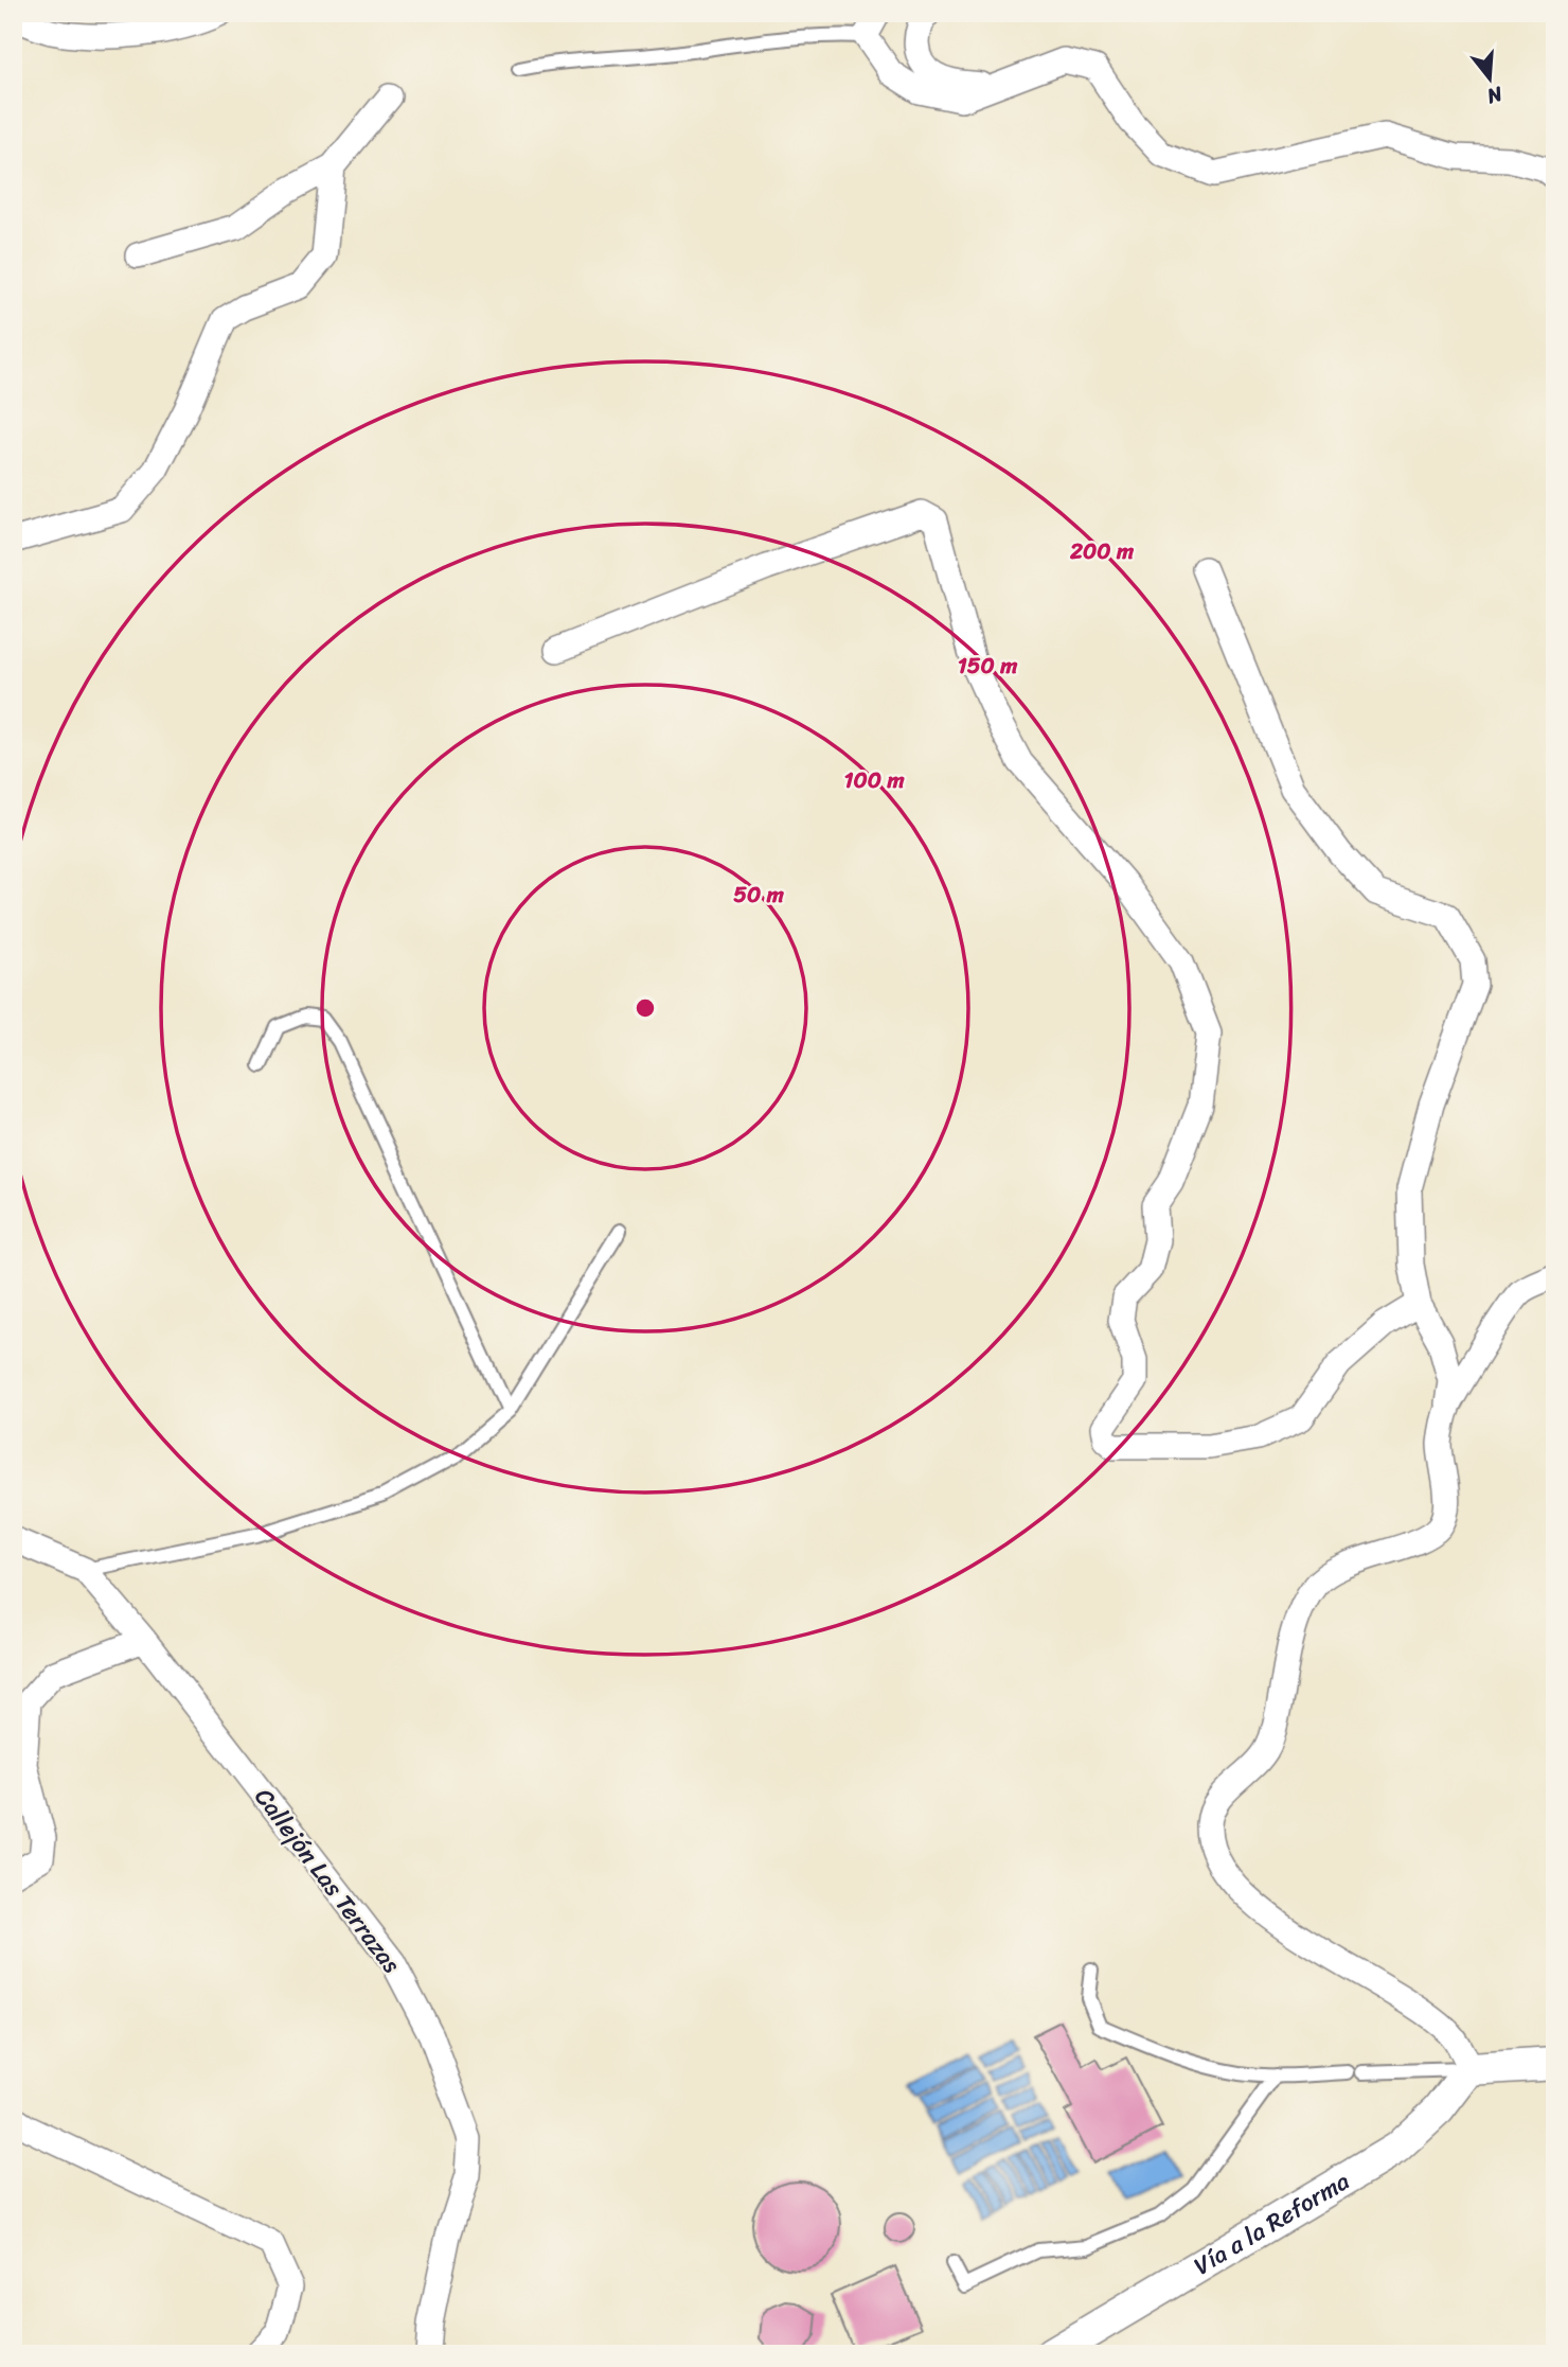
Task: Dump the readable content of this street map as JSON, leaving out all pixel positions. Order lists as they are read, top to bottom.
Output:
{
  "streets": {
    "street": ["Callejón Las Terrazas", "Vía a la Reforma"]
  },
  "north": "bottom",
  "rings": [
    "200 m",
    "150 m",
    "100 m",
    "50 m"
  ]
}
